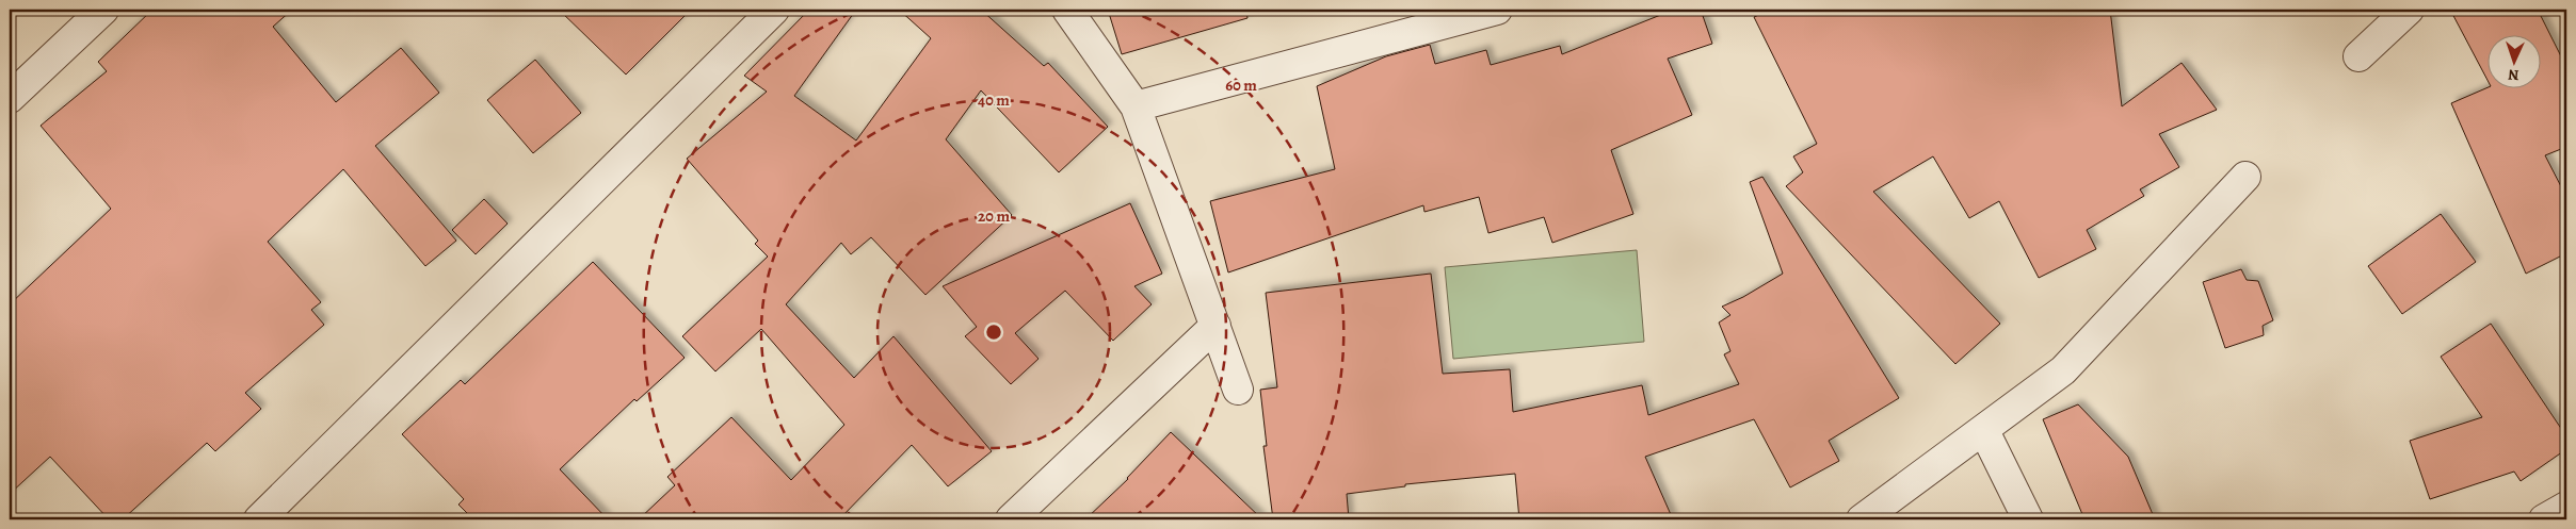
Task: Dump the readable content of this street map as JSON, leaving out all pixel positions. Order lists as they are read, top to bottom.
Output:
{
  "north": "bottom",
  "rings": ["60 m", "40 m", "20 m"]
}
